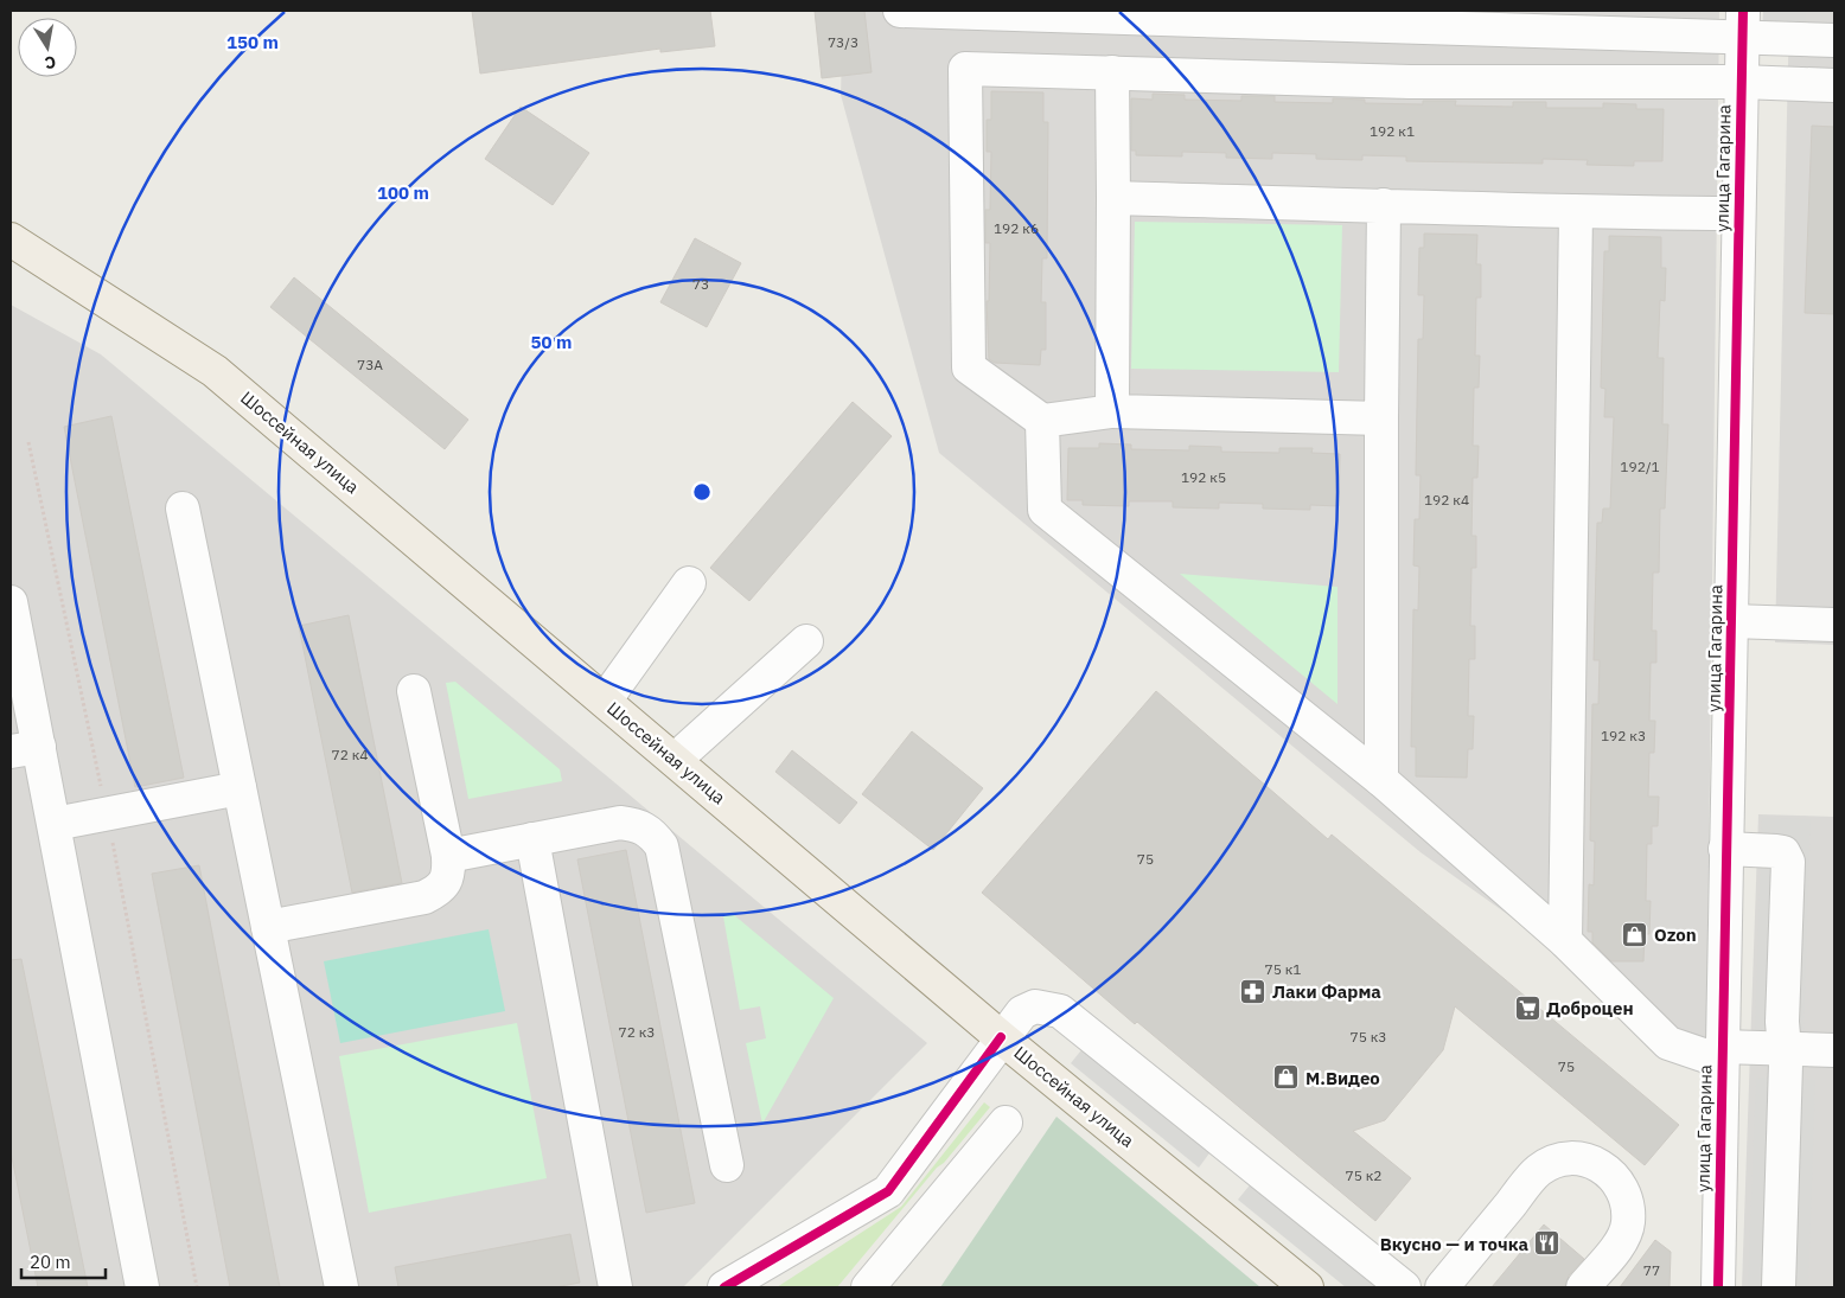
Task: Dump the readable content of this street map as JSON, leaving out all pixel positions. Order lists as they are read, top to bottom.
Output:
{
  "streets": {
    "main road": ["Шоссейная улица"],
    "street": ["улица Гагарина"]
  },
  "places": {
    "shop": ["Ozon", "М.Видео"],
    "pharmacy": ["Лаки Фарма"],
    "supermarket": ["Доброцен"],
    "restaurant": ["Вкусно — и точка"]
  },
  "house_numbers": [
    "73/3",
    "192 к1",
    "192 к6",
    "73",
    "73А",
    "192/1",
    "192 к5",
    "192 к4",
    "192 к3",
    "72 к4",
    "75",
    "75 к1",
    "72 к3",
    "75 к3",
    "75",
    "75 к2",
    "77"
  ],
  "scale_bar": "20 m",
  "north": "bottom",
  "rings": ["150 m", "100 m", "50 m"]
}
